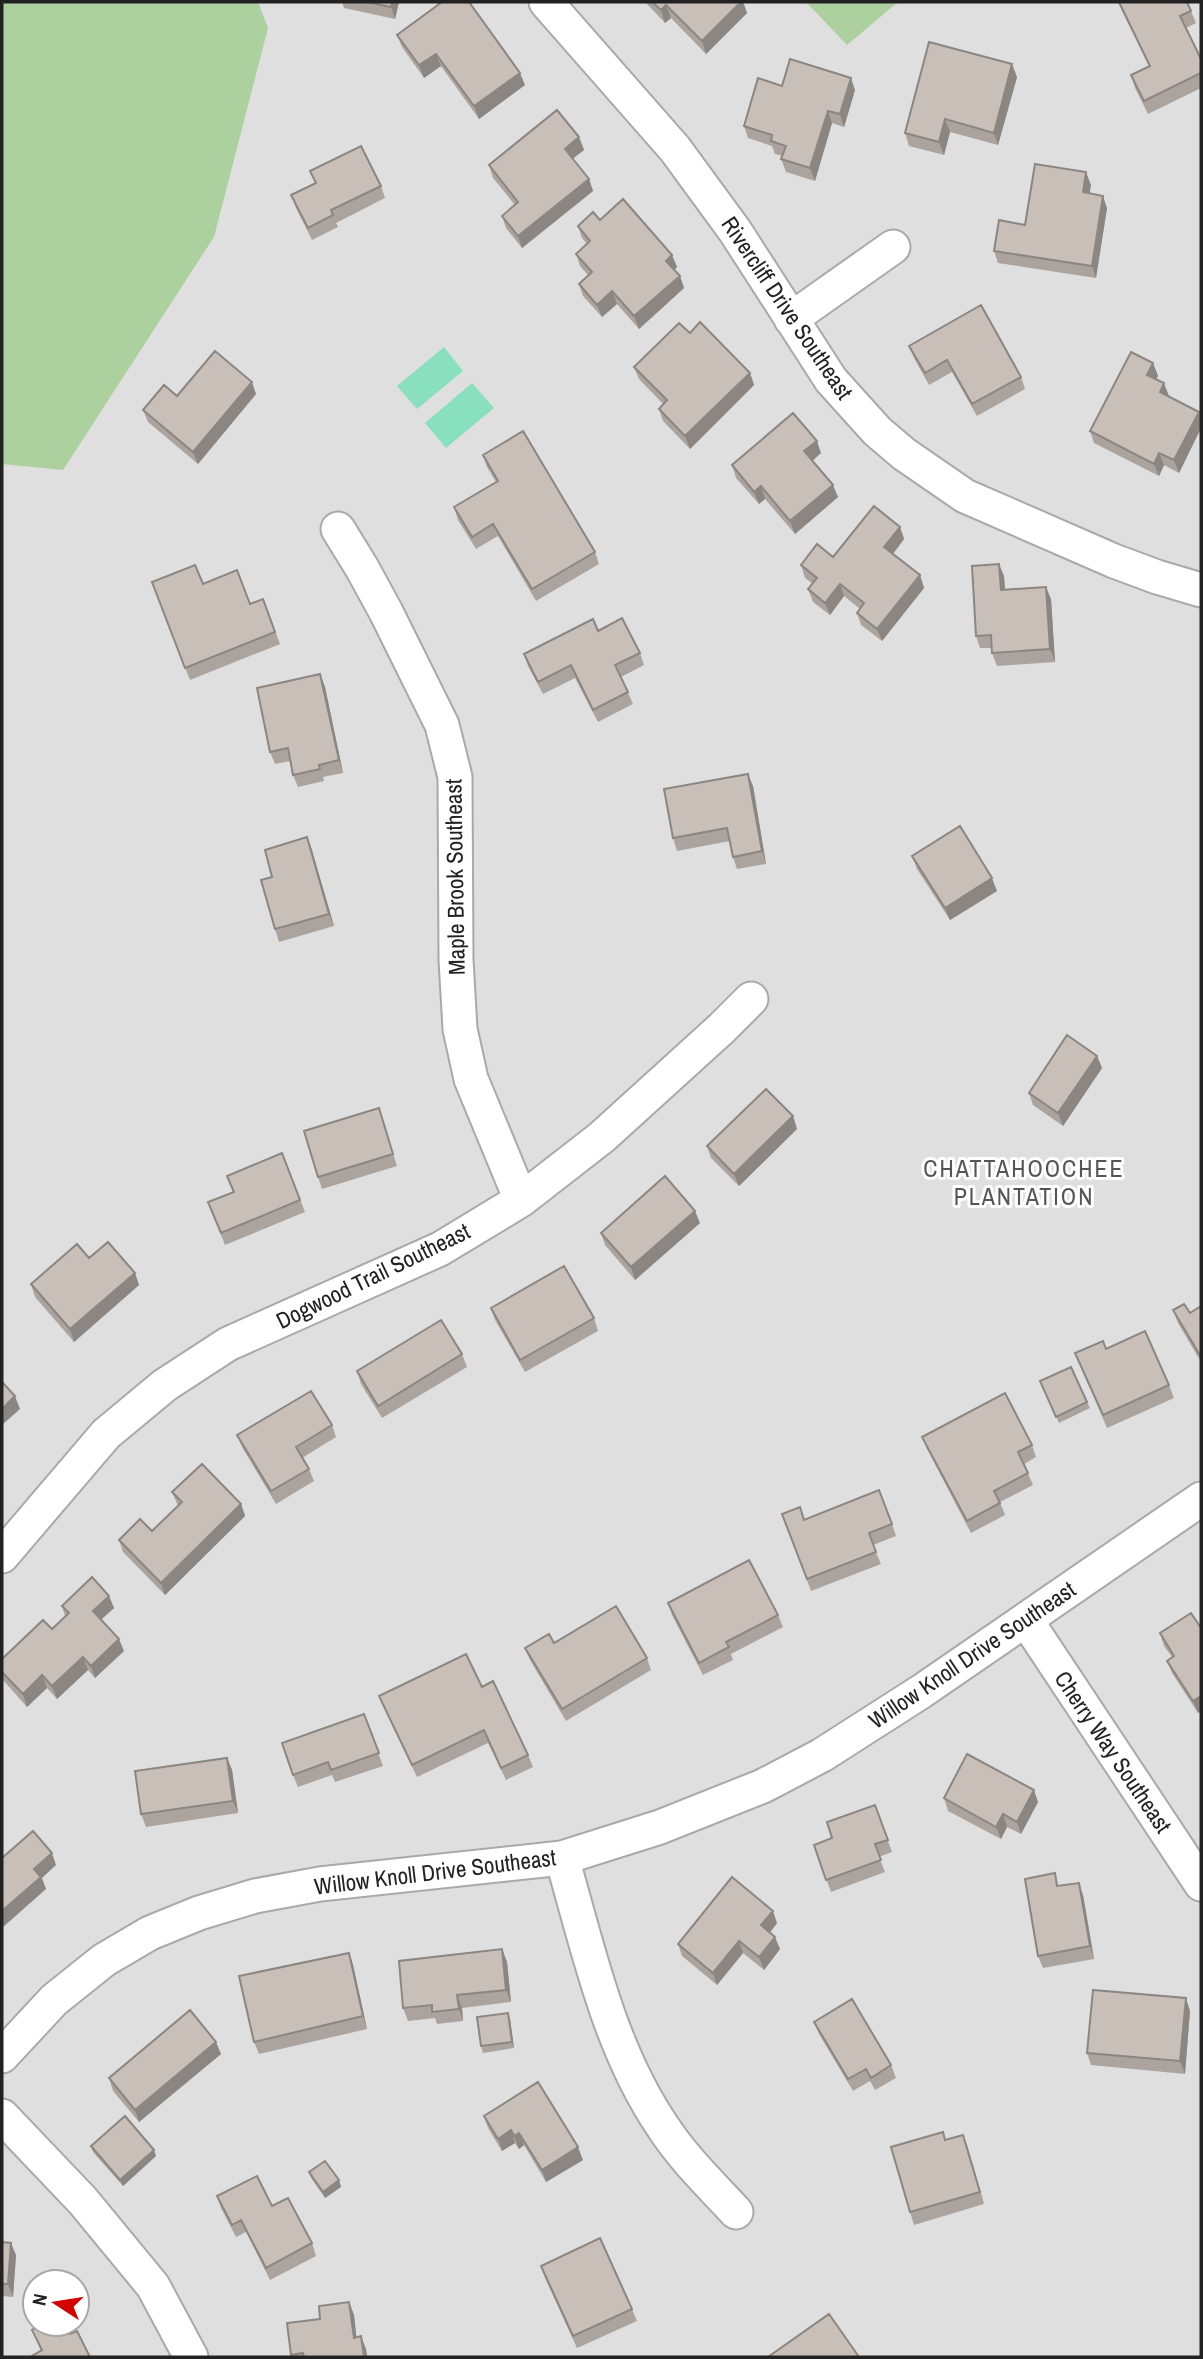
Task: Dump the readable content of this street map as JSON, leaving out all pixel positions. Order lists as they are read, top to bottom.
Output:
{
  "streets": {
    "street": [
      "Rivercliff Drive Southeast",
      "Maple Brook Southeast",
      "Dogwood Trail Southeast",
      "Willow Knoll Drive Southeast",
      "Cherry Way Southeast"
    ]
  },
  "crossings": [
    ["Maple Brook Southeast", "Dogwood Trail Southeast"],
    ["Willow Knoll Drive Southeast", "Cherry Way Southeast"]
  ],
  "districts": ["CHATTAHOOCHEE PLANTATION"],
  "north": "left"
}
